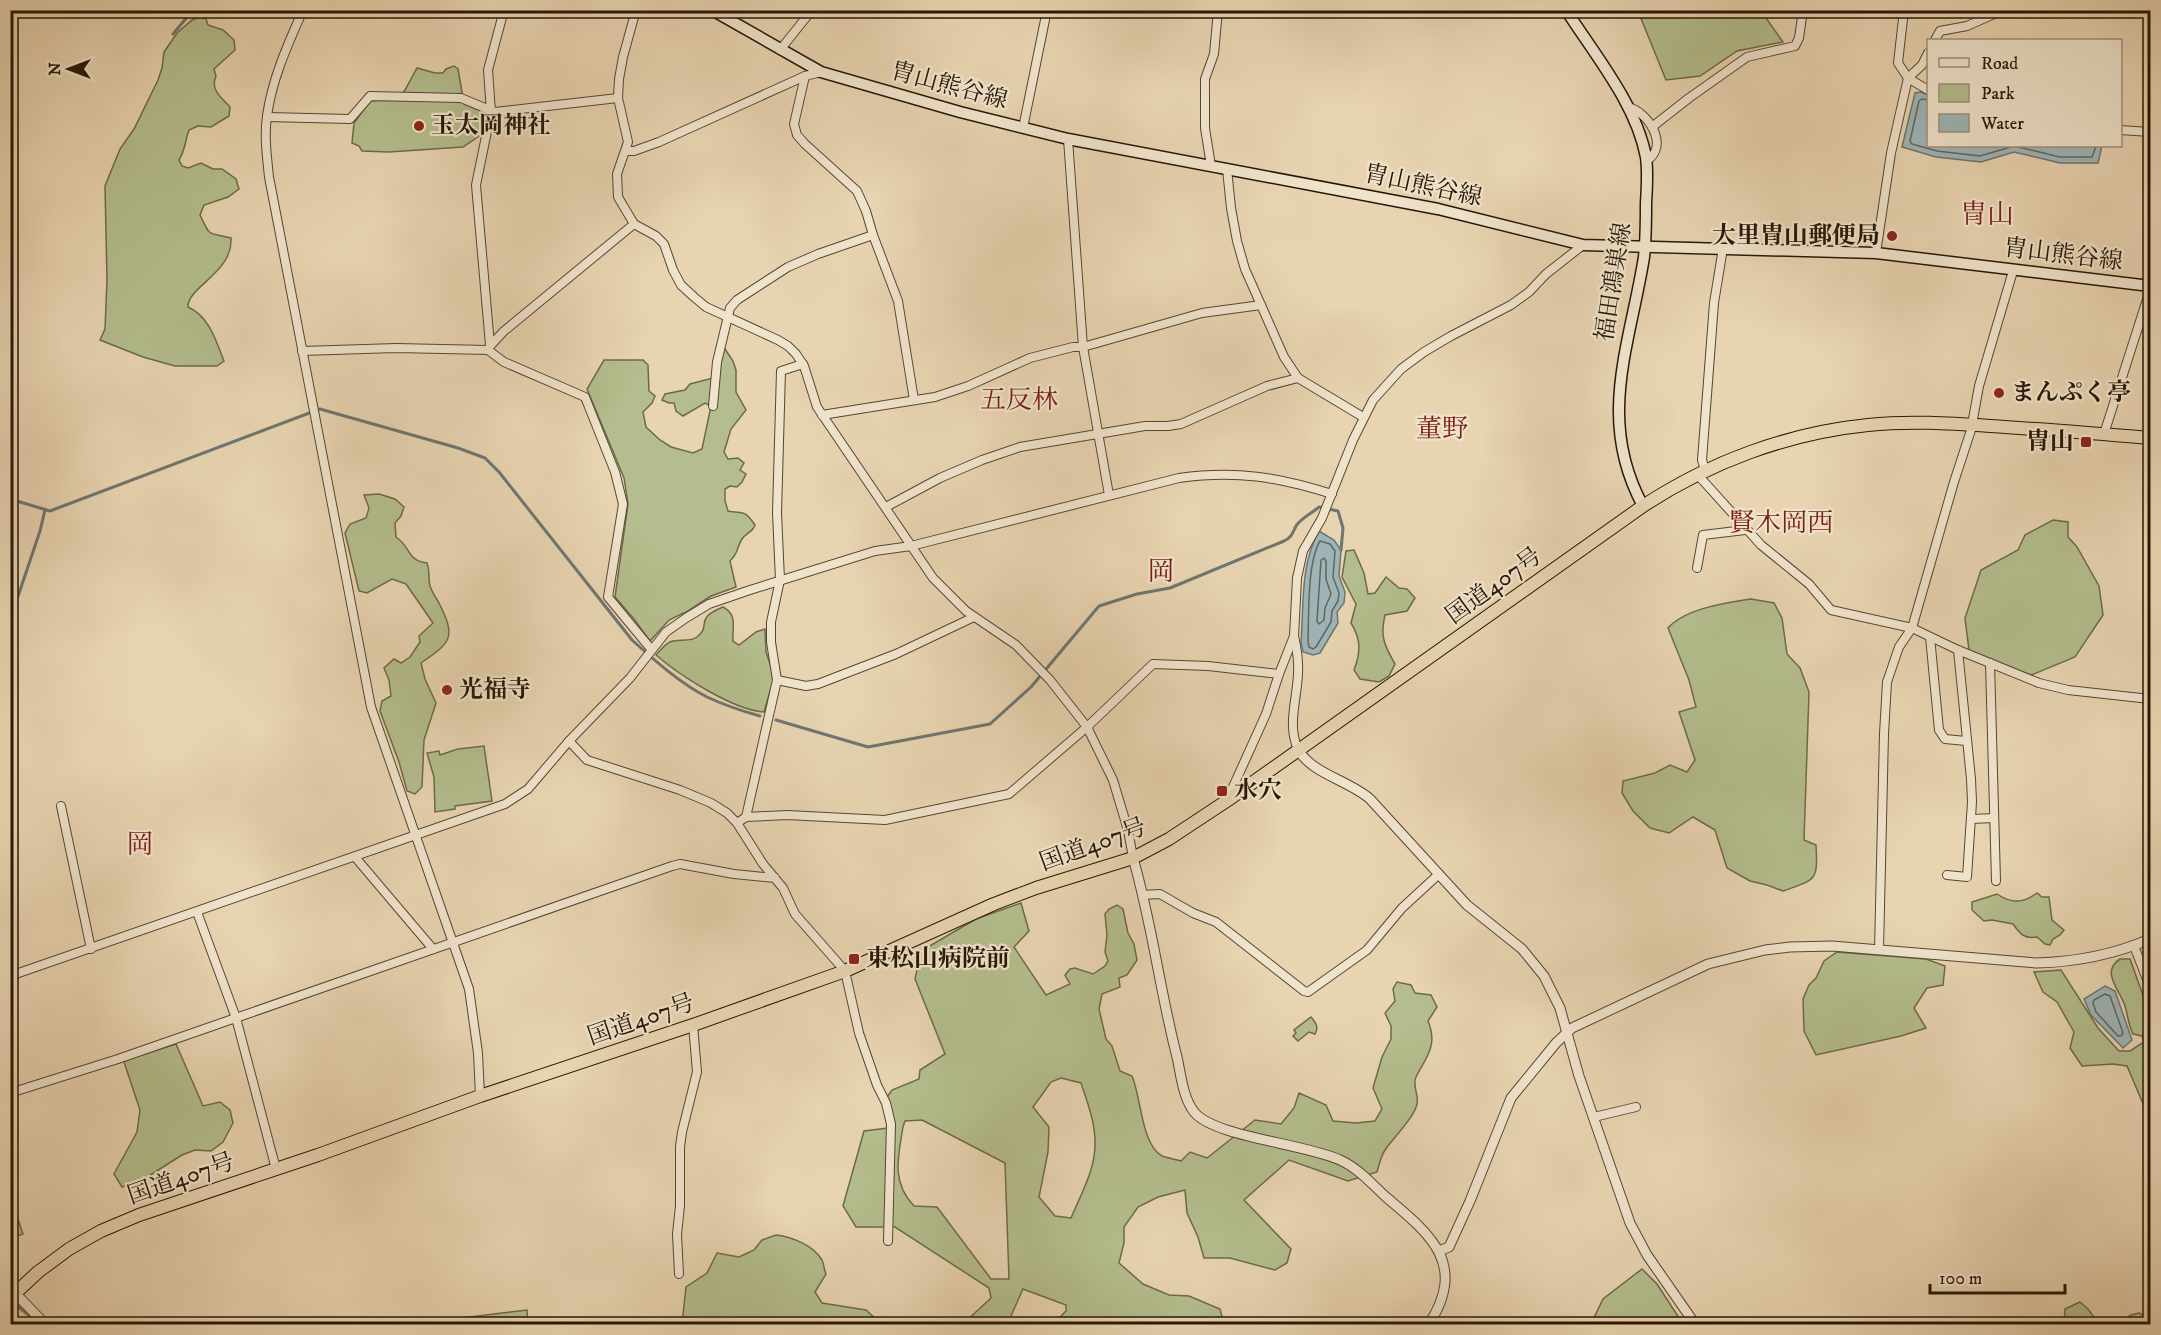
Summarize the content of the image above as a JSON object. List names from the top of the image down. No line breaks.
{"streets":{"highway":["国道407号"],"main road":["胄山熊谷線","福田鴻巣線"]},"crossings":[["胄山熊谷線","福田鴻巣線"],["福田鴻巣線","国道407号"]],"districts":["冑山","五反林","董野","賢木岡西","岡","岡"],"places":{"other":["玉太岡神社","大里冑山郵便局","まんぷく亭","光福寺"],"transit":["冑山","水穴","東松山病院前"]},"legend":["Road","Park","Water"],"scale_bar":"100 m","north":"left"}
